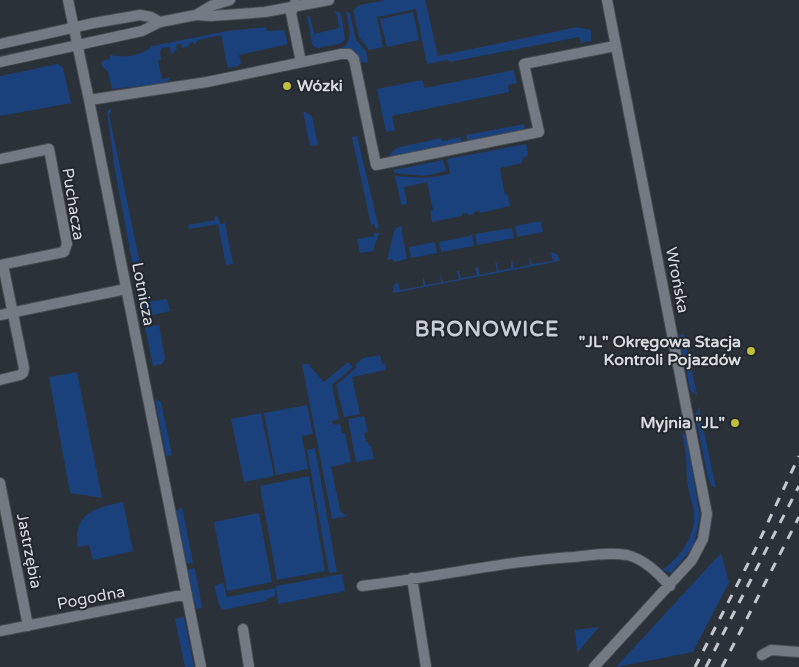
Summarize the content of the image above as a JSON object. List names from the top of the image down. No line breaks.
{"streets":{"street":["Puchacza","Wrońska","Lotnicza","Jastrzębia","Pogodna"]},"crossings":[["Lotnicza","Pogodna"],["Jastrzębia","Pogodna"]],"districts":["BRONOWICE"],"places":["Wózki","\"JL\" Okręgowa Stacja Kontroli Pojazdów","Myjnia \"JL\""]}
